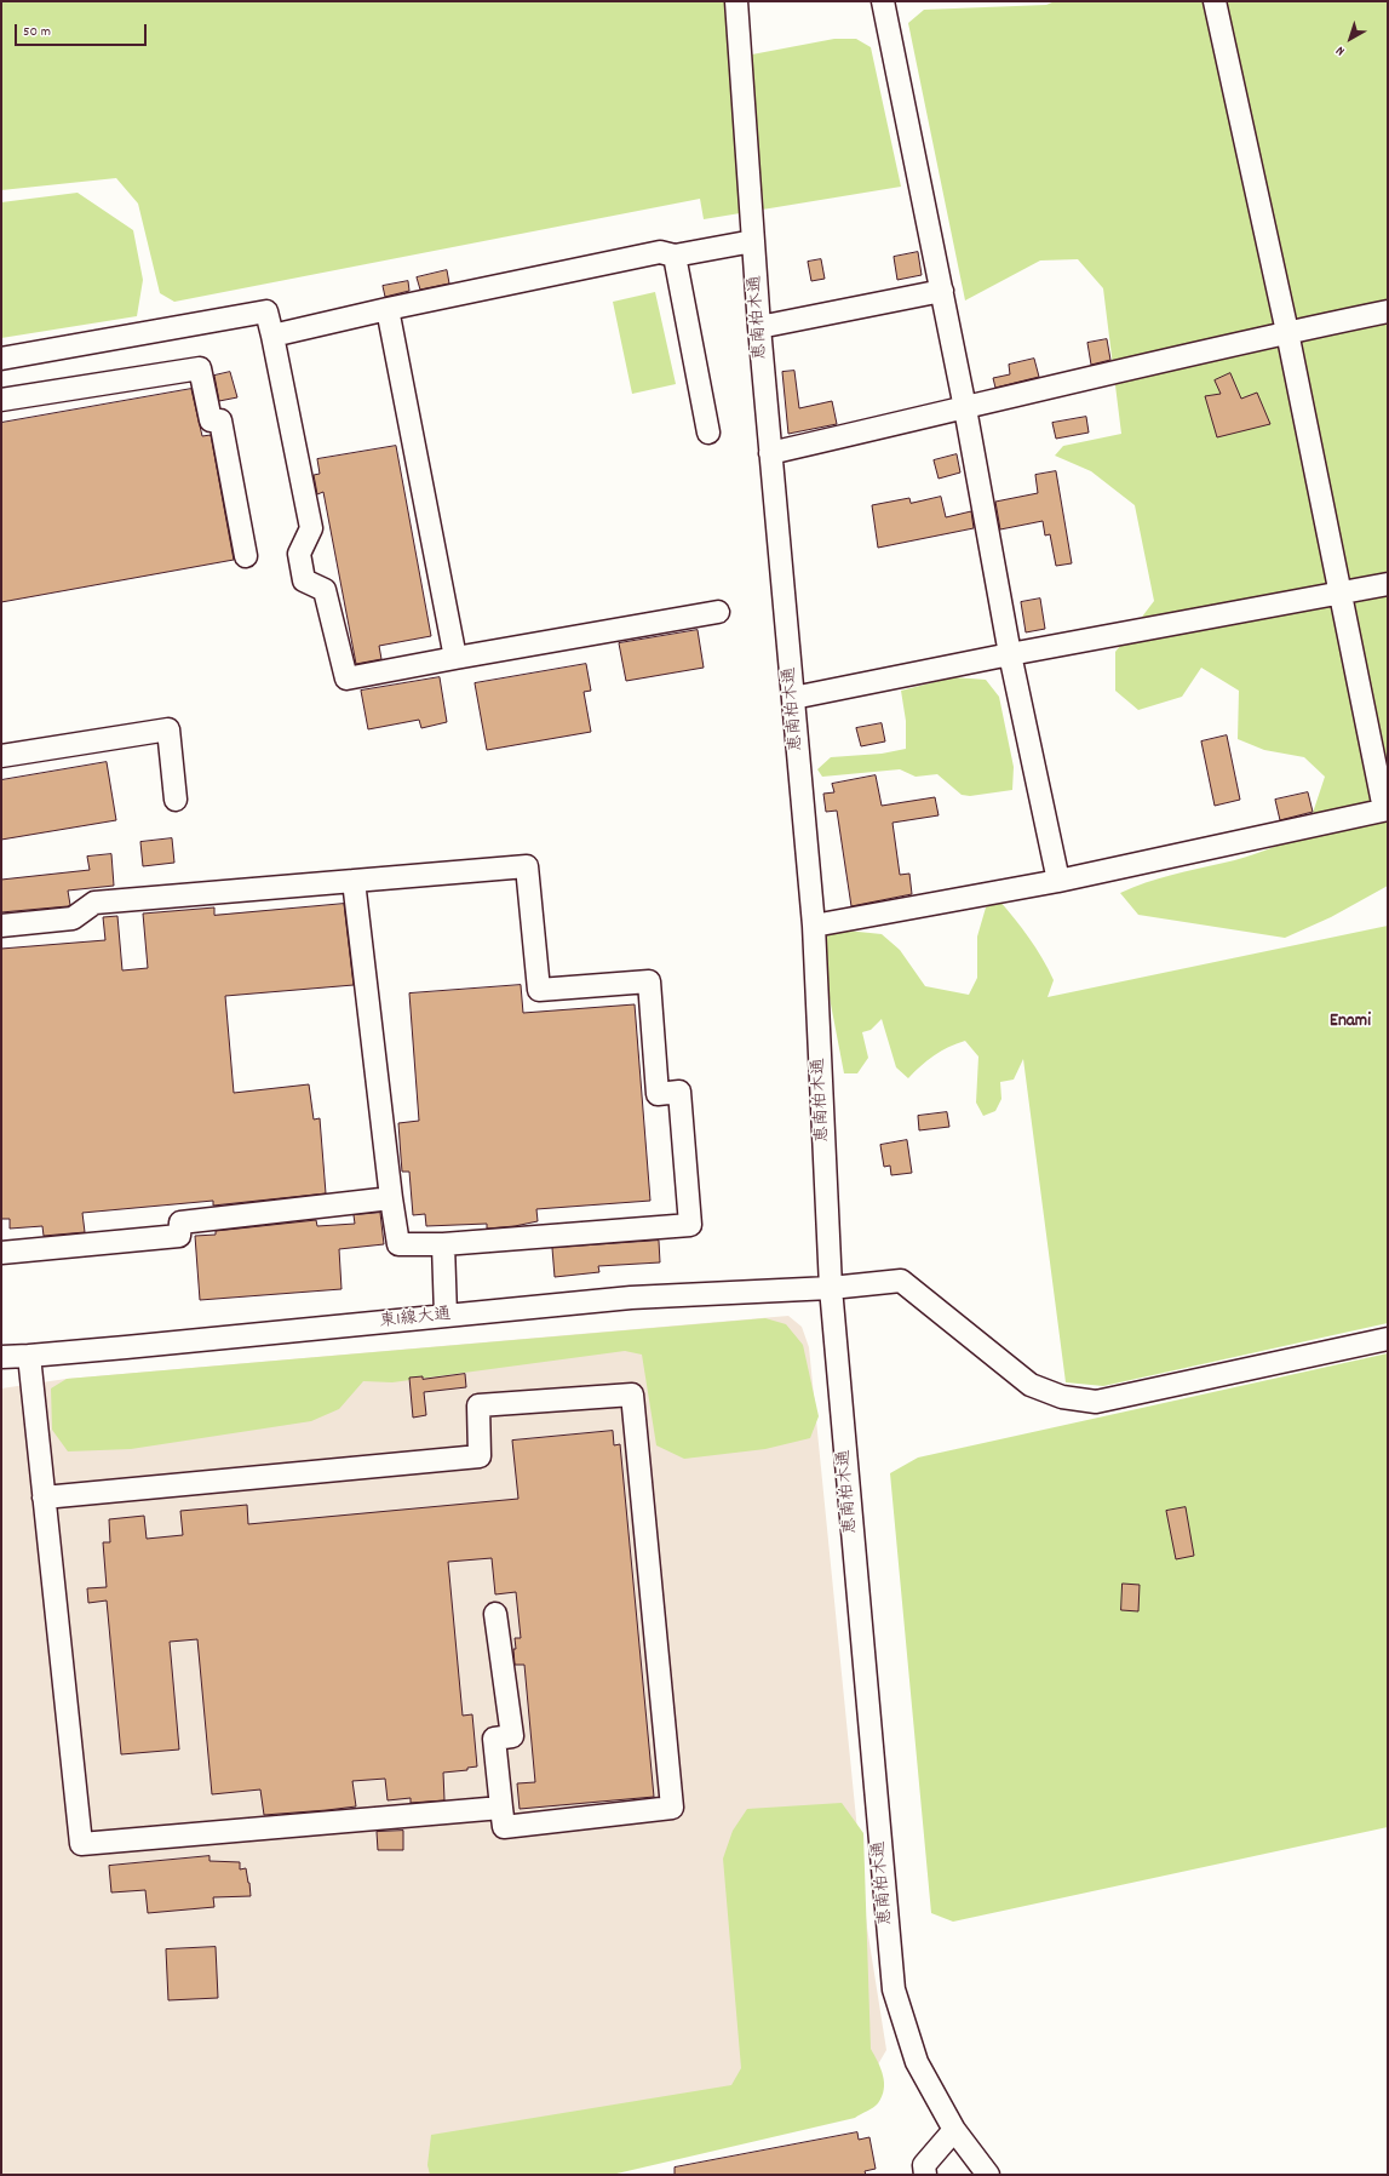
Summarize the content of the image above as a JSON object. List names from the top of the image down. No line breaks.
{"streets":{"street":["恵南柏木通","東1線大通"]},"crossings":[["恵南柏木通","東1線大通"]],"districts":["Enami"],"scale_bar":"50 m","north":"bottom left"}
